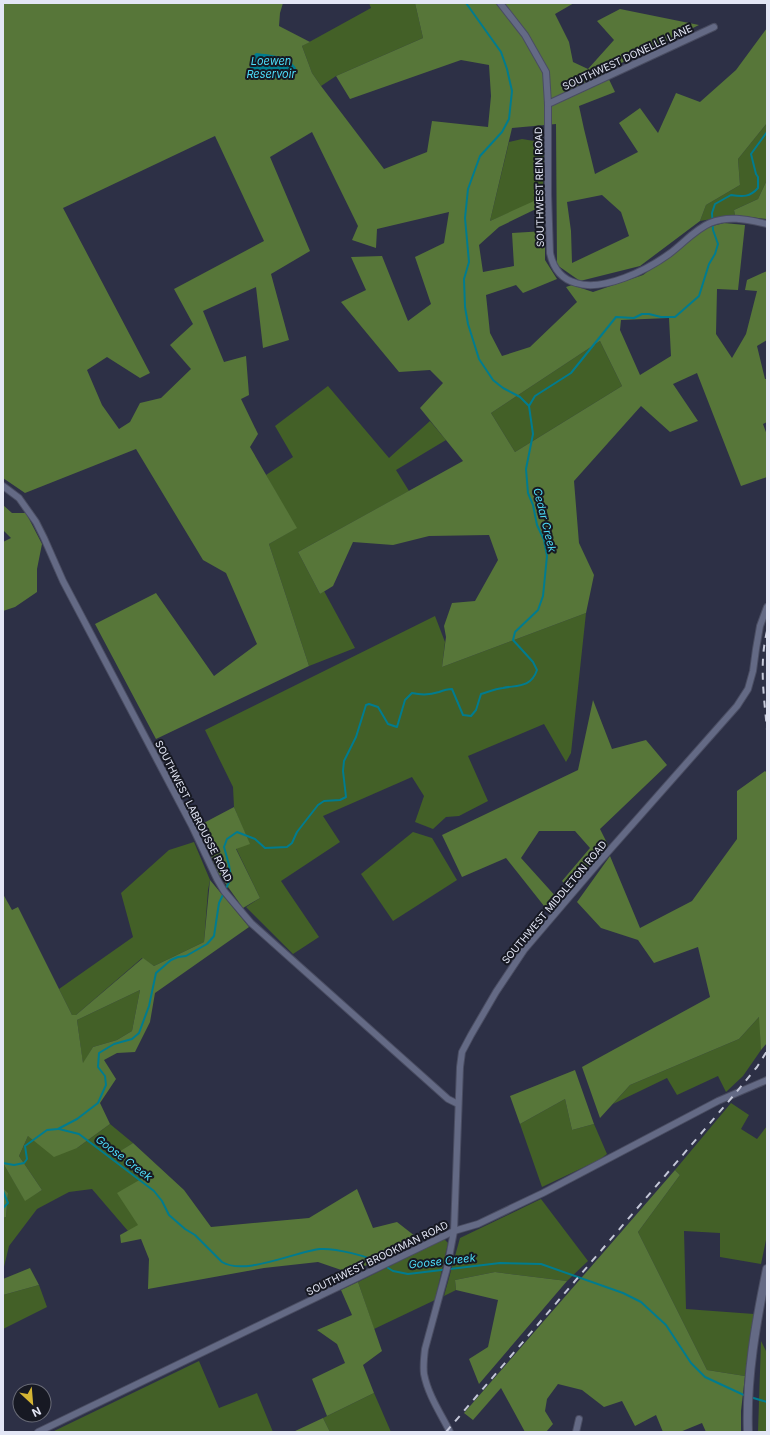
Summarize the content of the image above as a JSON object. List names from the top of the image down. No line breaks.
{"streets":{"street":["SOUTHWEST DONELLE LANE","SOUTHWEST REIN ROAD","SOUTHWEST LABROUSSE ROAD","SOUTHWEST MIDDLETON ROAD","SOUTHWEST BROOKMAN ROAD"]},"crossings":[["SOUTHWEST DONELLE LANE","SOUTHWEST REIN ROAD"],["SOUTHWEST LABROUSSE ROAD","SOUTHWEST MIDDLETON ROAD"],["SOUTHWEST MIDDLETON ROAD","SOUTHWEST BROOKMAN ROAD"]],"water":["Loewen Reservoir","Cedar Creek","Goose Creek"],"north":"bottom right"}
